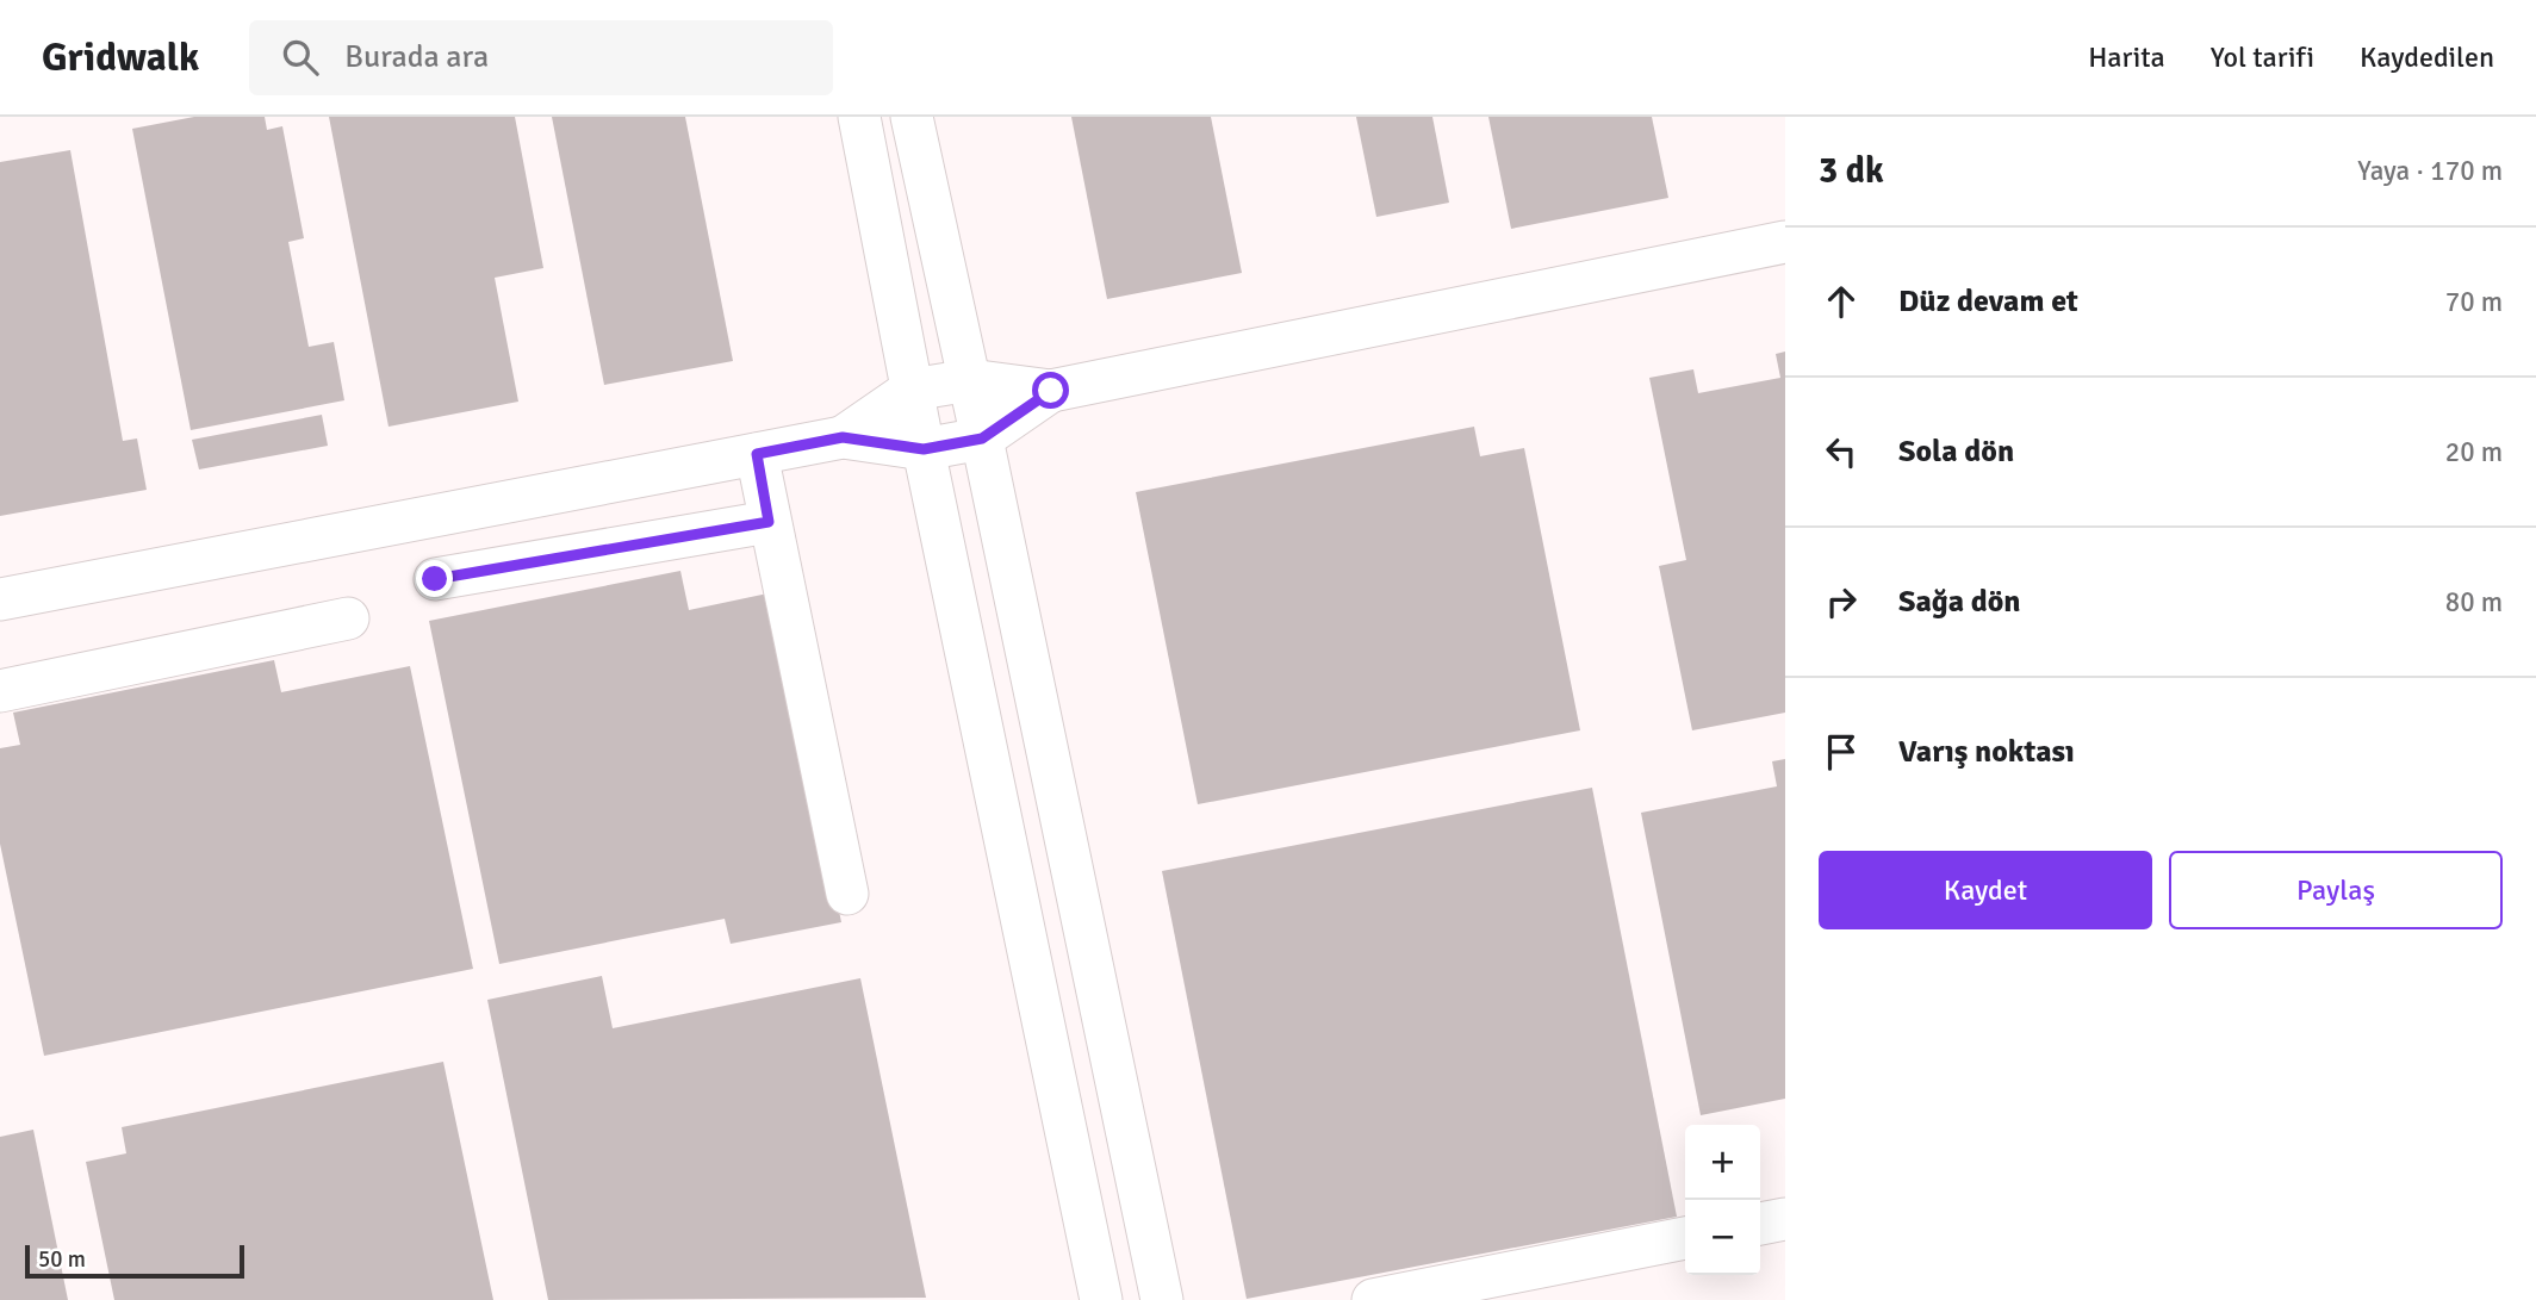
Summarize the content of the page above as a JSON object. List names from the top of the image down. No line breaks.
{"scale_bar":"50 m","page":{"header":"Gridwalk","search":"Burada ara","nav":["Harita","Yol tarifi","Kaydedilen"],"heading":["3 dk","Yaya · 170 m"],"list":[["Düz devam et","70 m"],["Sola dön","20 m"],["Sağa dön","80 m"],"Varış noktası"],"buttons":["Kaydet","Paylaş"],"map_buttons":["+","−"],"scale":"50 m"}}
